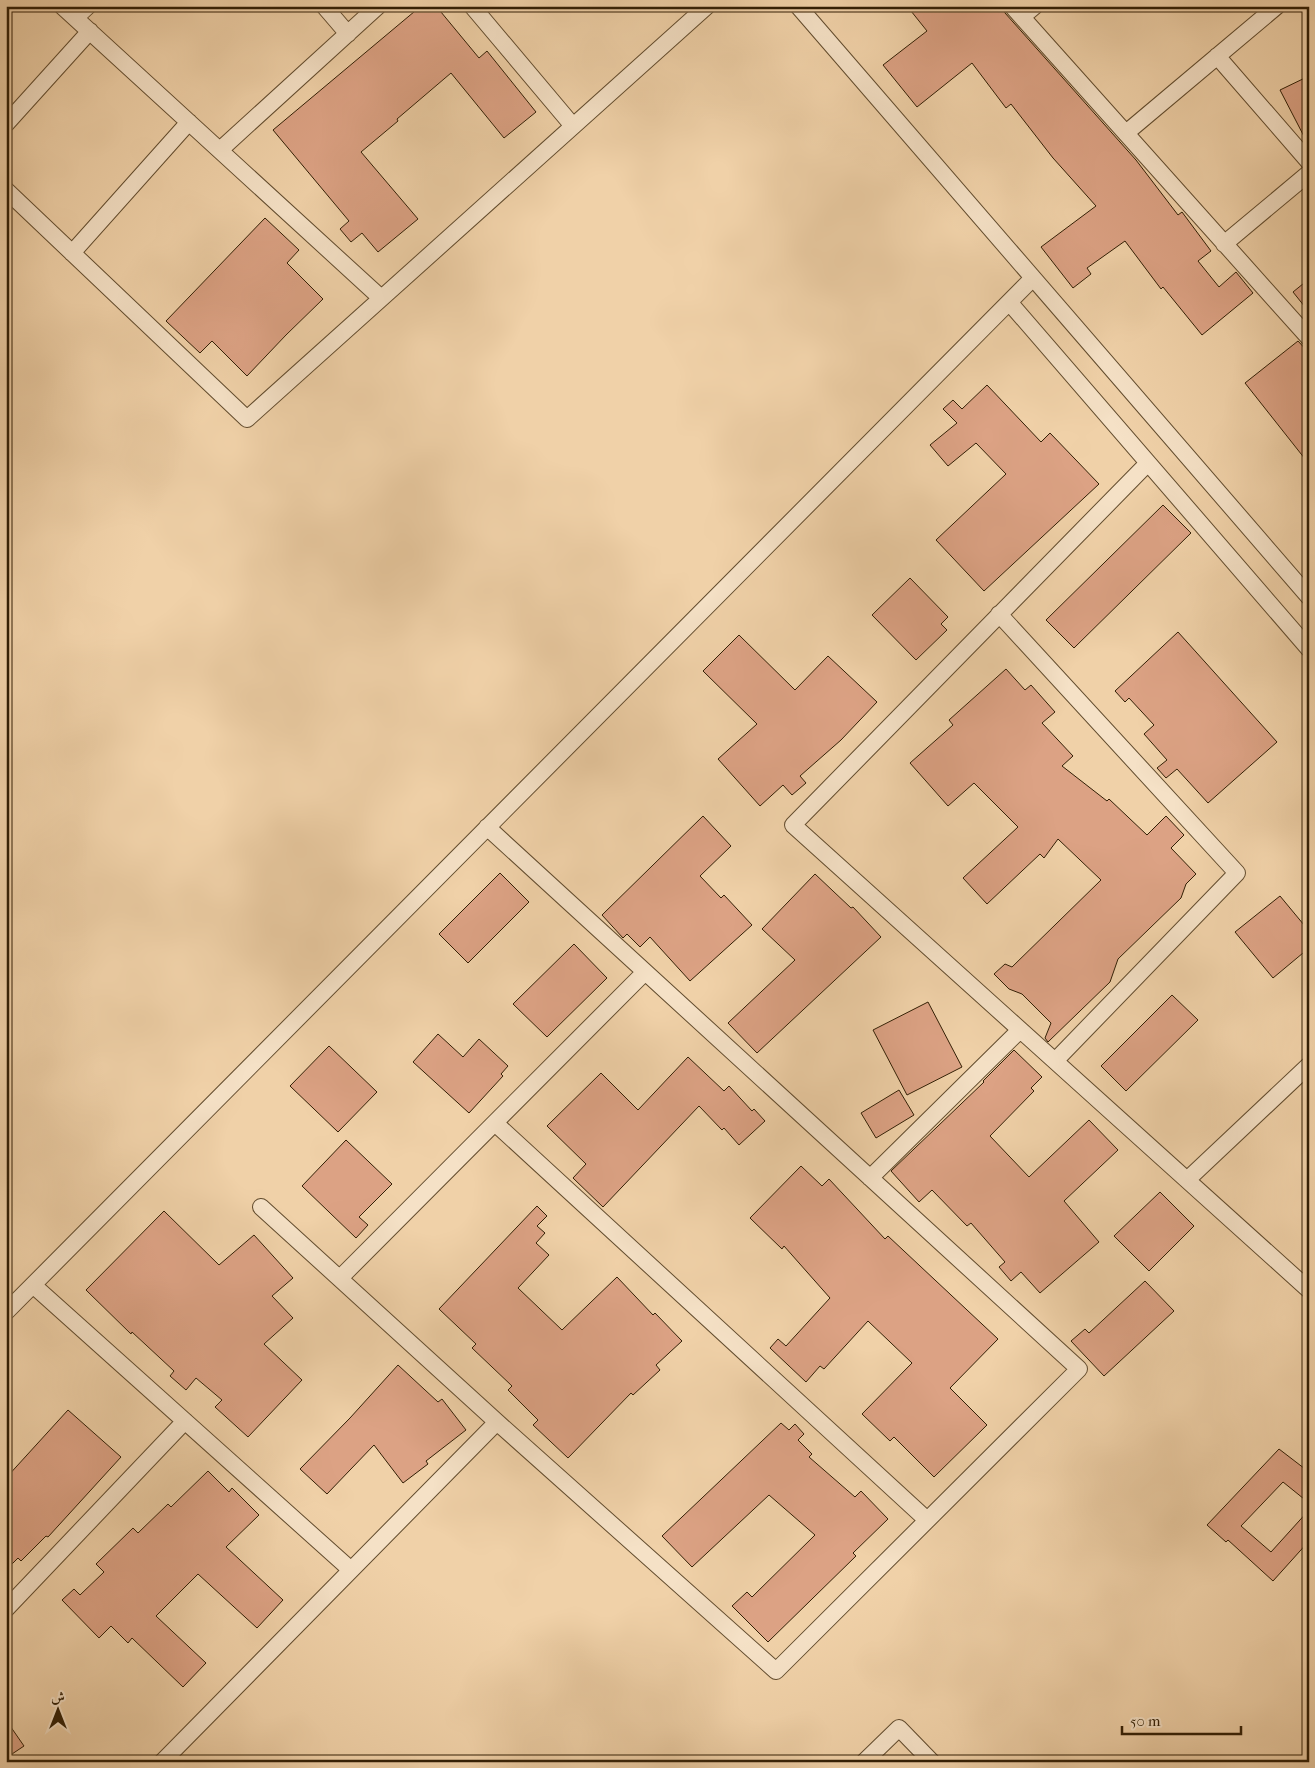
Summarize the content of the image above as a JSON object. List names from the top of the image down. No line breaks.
{"scale_bar":"50 m","north":"top"}
